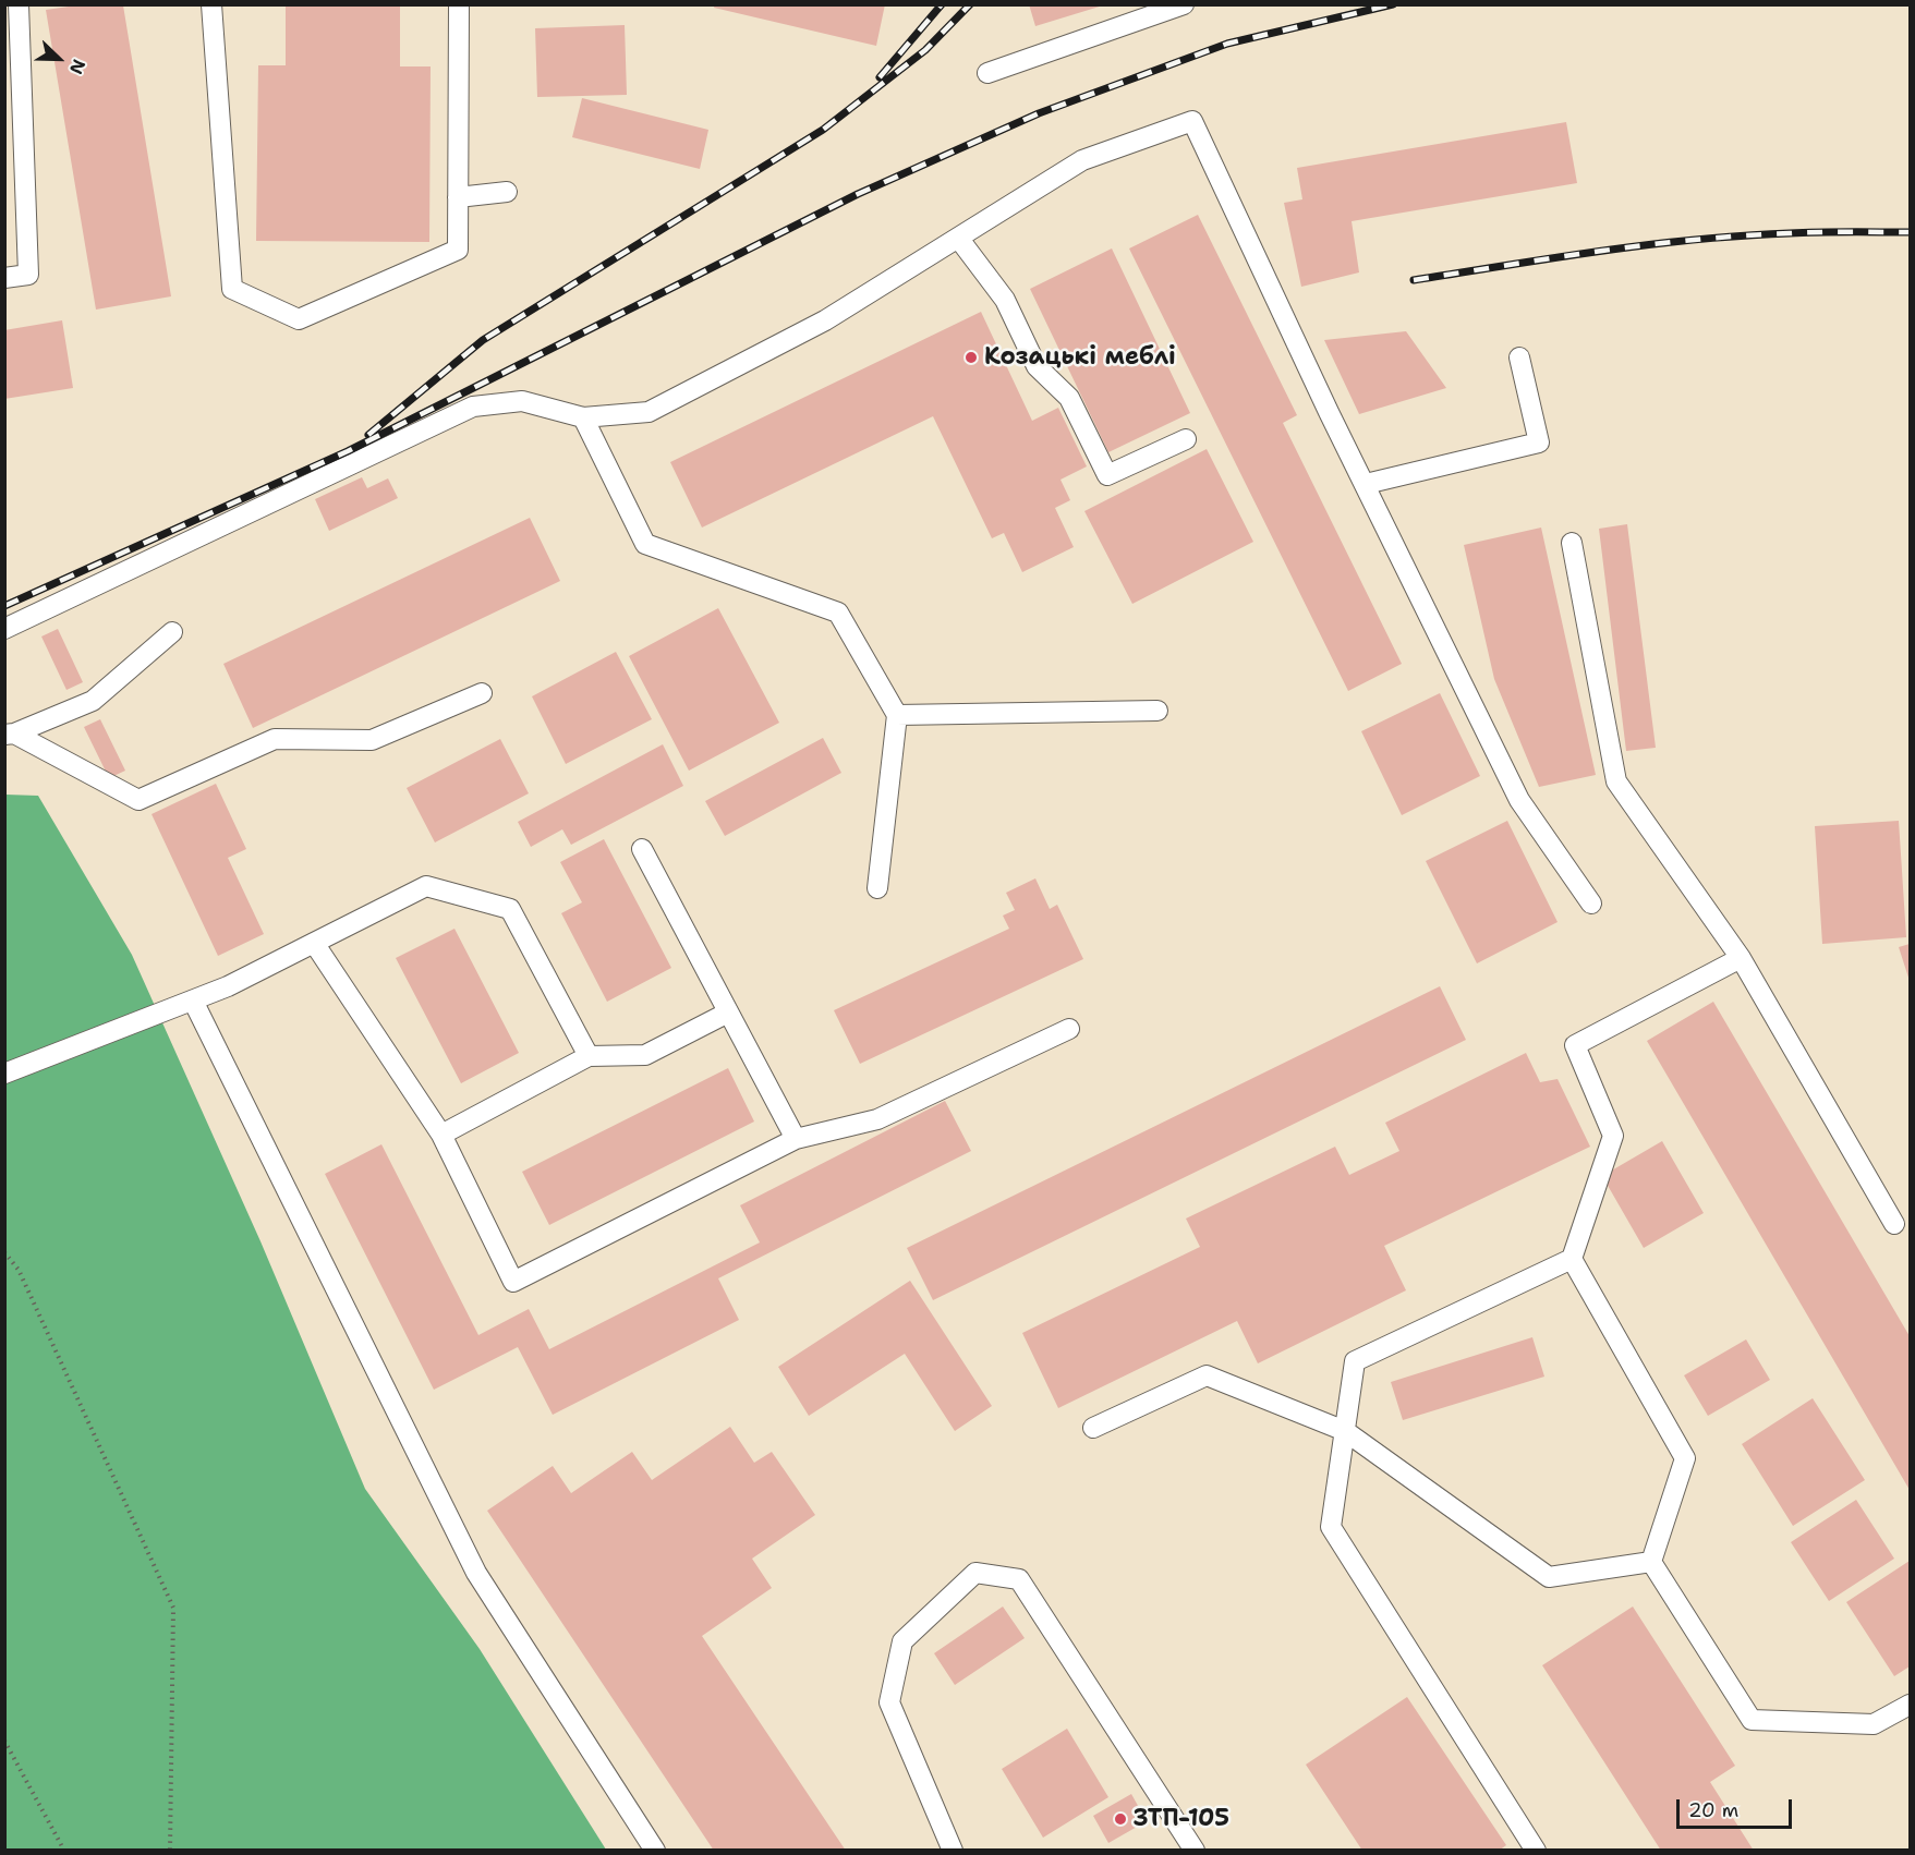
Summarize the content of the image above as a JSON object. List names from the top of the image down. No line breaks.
{"places":["Козацькі меблі","ЗТП-105"],"scale_bar":"20 m","north":"bottom right"}
